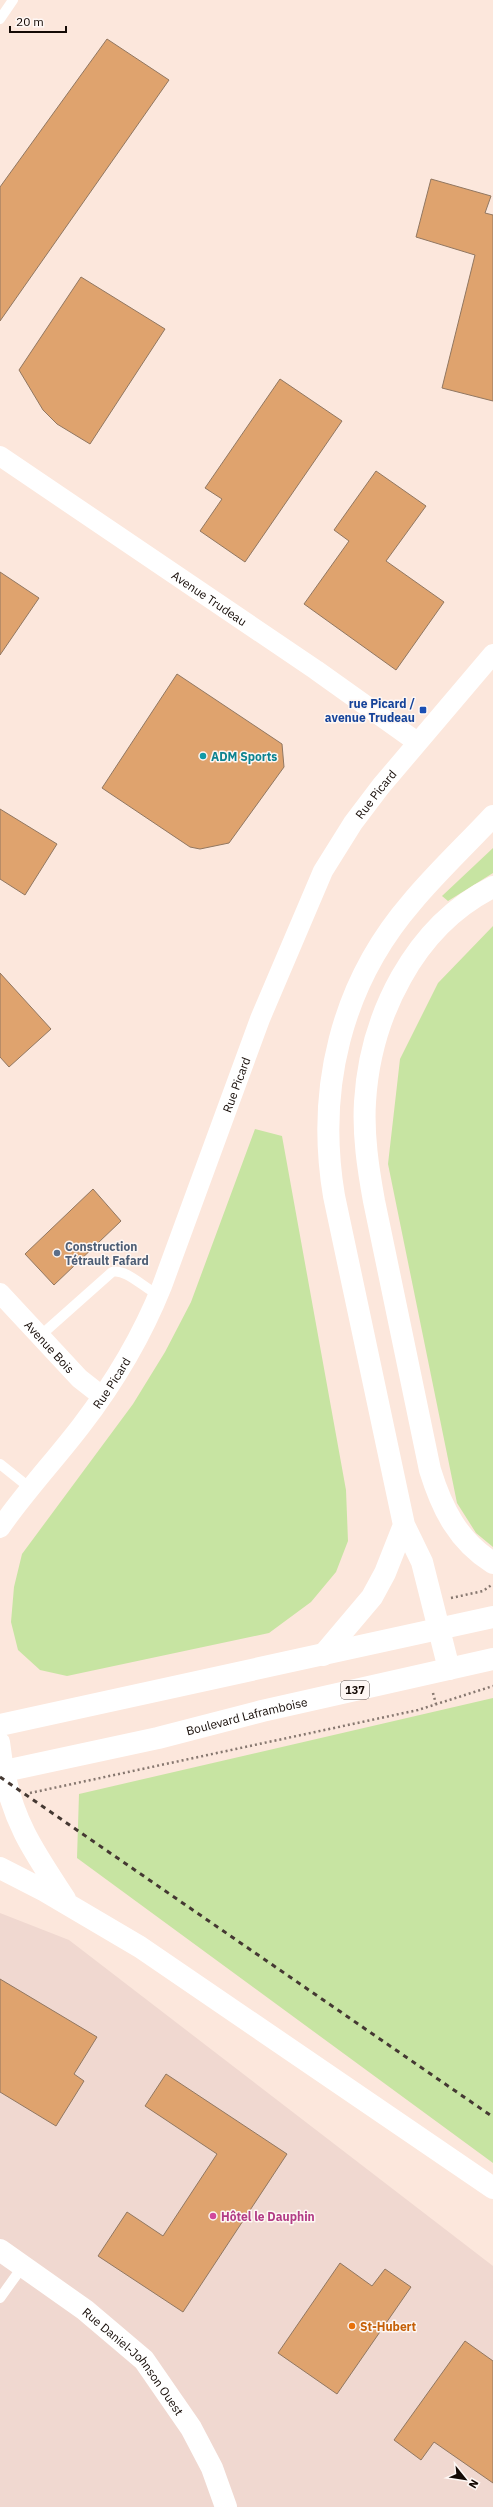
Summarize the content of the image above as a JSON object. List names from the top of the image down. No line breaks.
{"streets":{"main road":["137","Boulevard Laframboise","Rue Daniel-Johnson Ouest"],"street":["Avenue Trudeau","Rue Picard","Avenue Bois"]},"crossings":[["Avenue Trudeau","Rue Picard"],["Rue Picard","Avenue Bois"]],"places":{"transit":["rue Picard / avenue Trudeau"],"other":["ADM Sports","Construction Tétrault Fafard","Hôtel le Dauphin","St-Hubert"]},"scale_bar":"20 m","north":"bottom right"}
